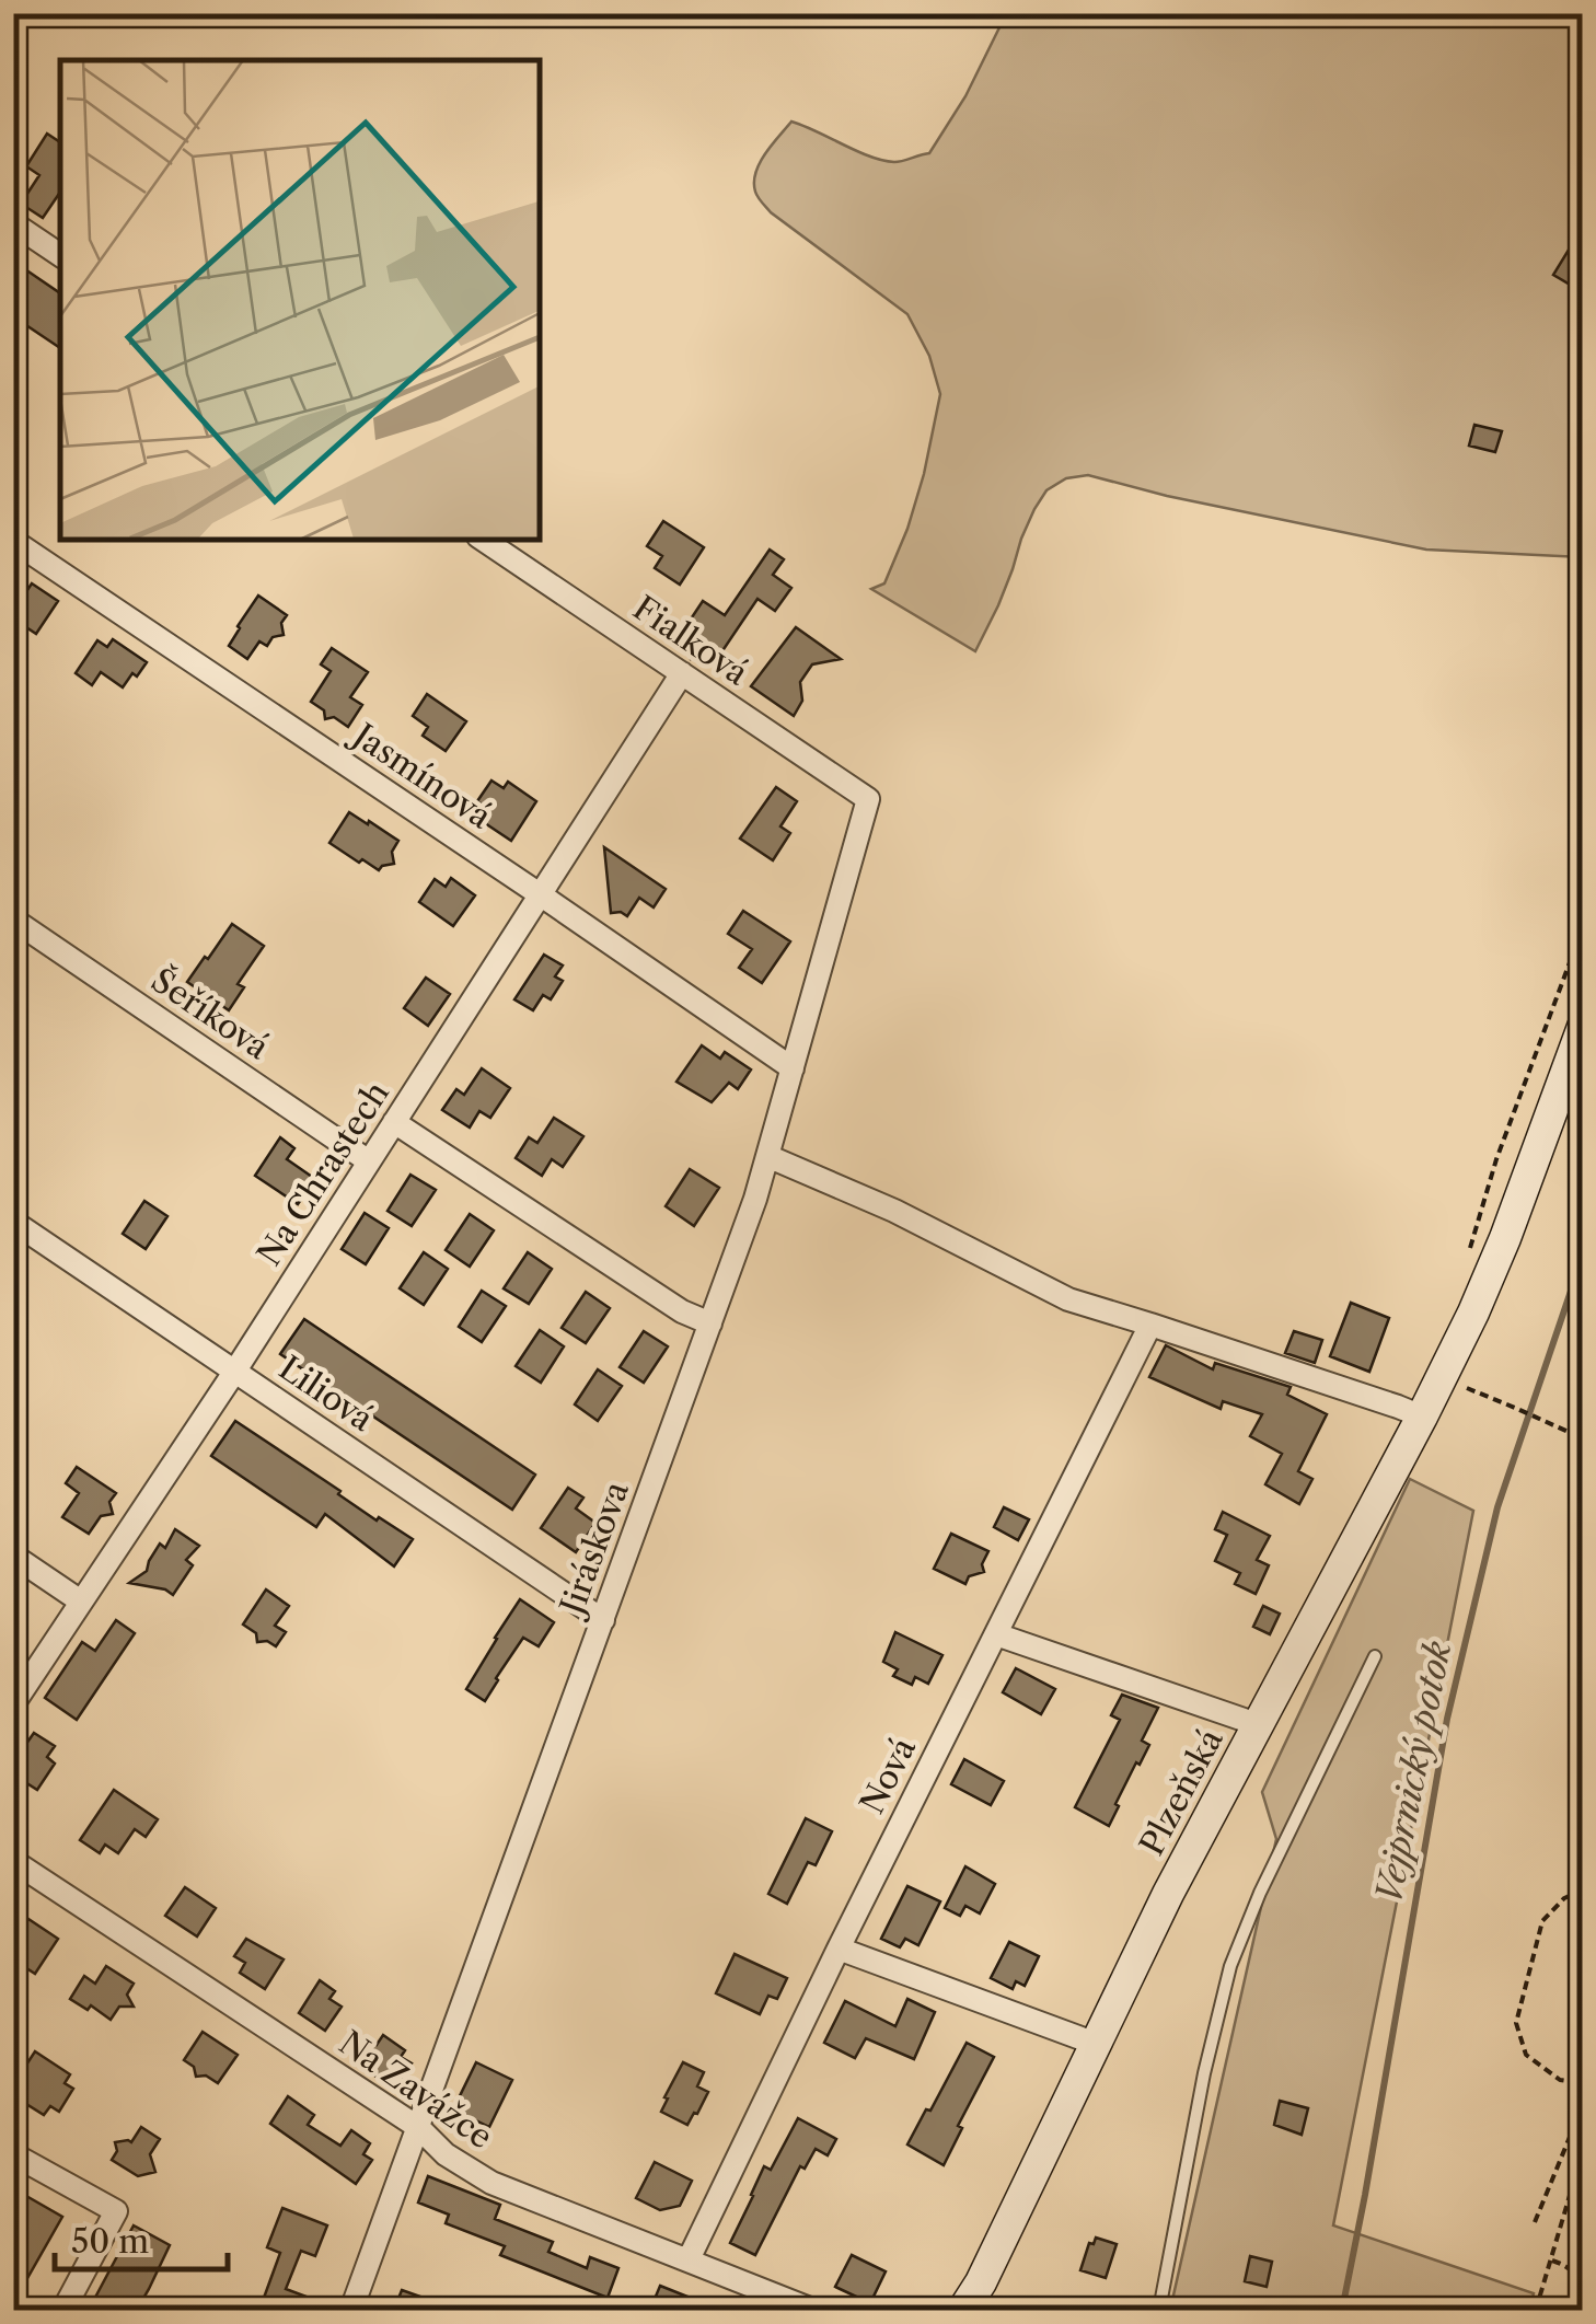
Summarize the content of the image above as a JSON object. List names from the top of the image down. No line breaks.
{"streets":{"main road":["Plzeňská"],"street":["Fialková","Jasmínová","Šeříková","Na Chrastech","Liliová","Jiráskova","Nová","Na Zavážce"]},"crossings":[["Fialková","Na Chrastech"],["Fialková","Jiráskova"],["Jasmínová","Na Chrastech"],["Jasmínová","Jiráskova"],["Šeříková","Na Chrastech"],["Na Chrastech","Liliová"],["Liliová","Jiráskova"],["Jiráskova","Na Zavážce"],["Nová","Na Zavážce"]],"water":["Vejprnický potok"],"scale_bar":"50 m"}
